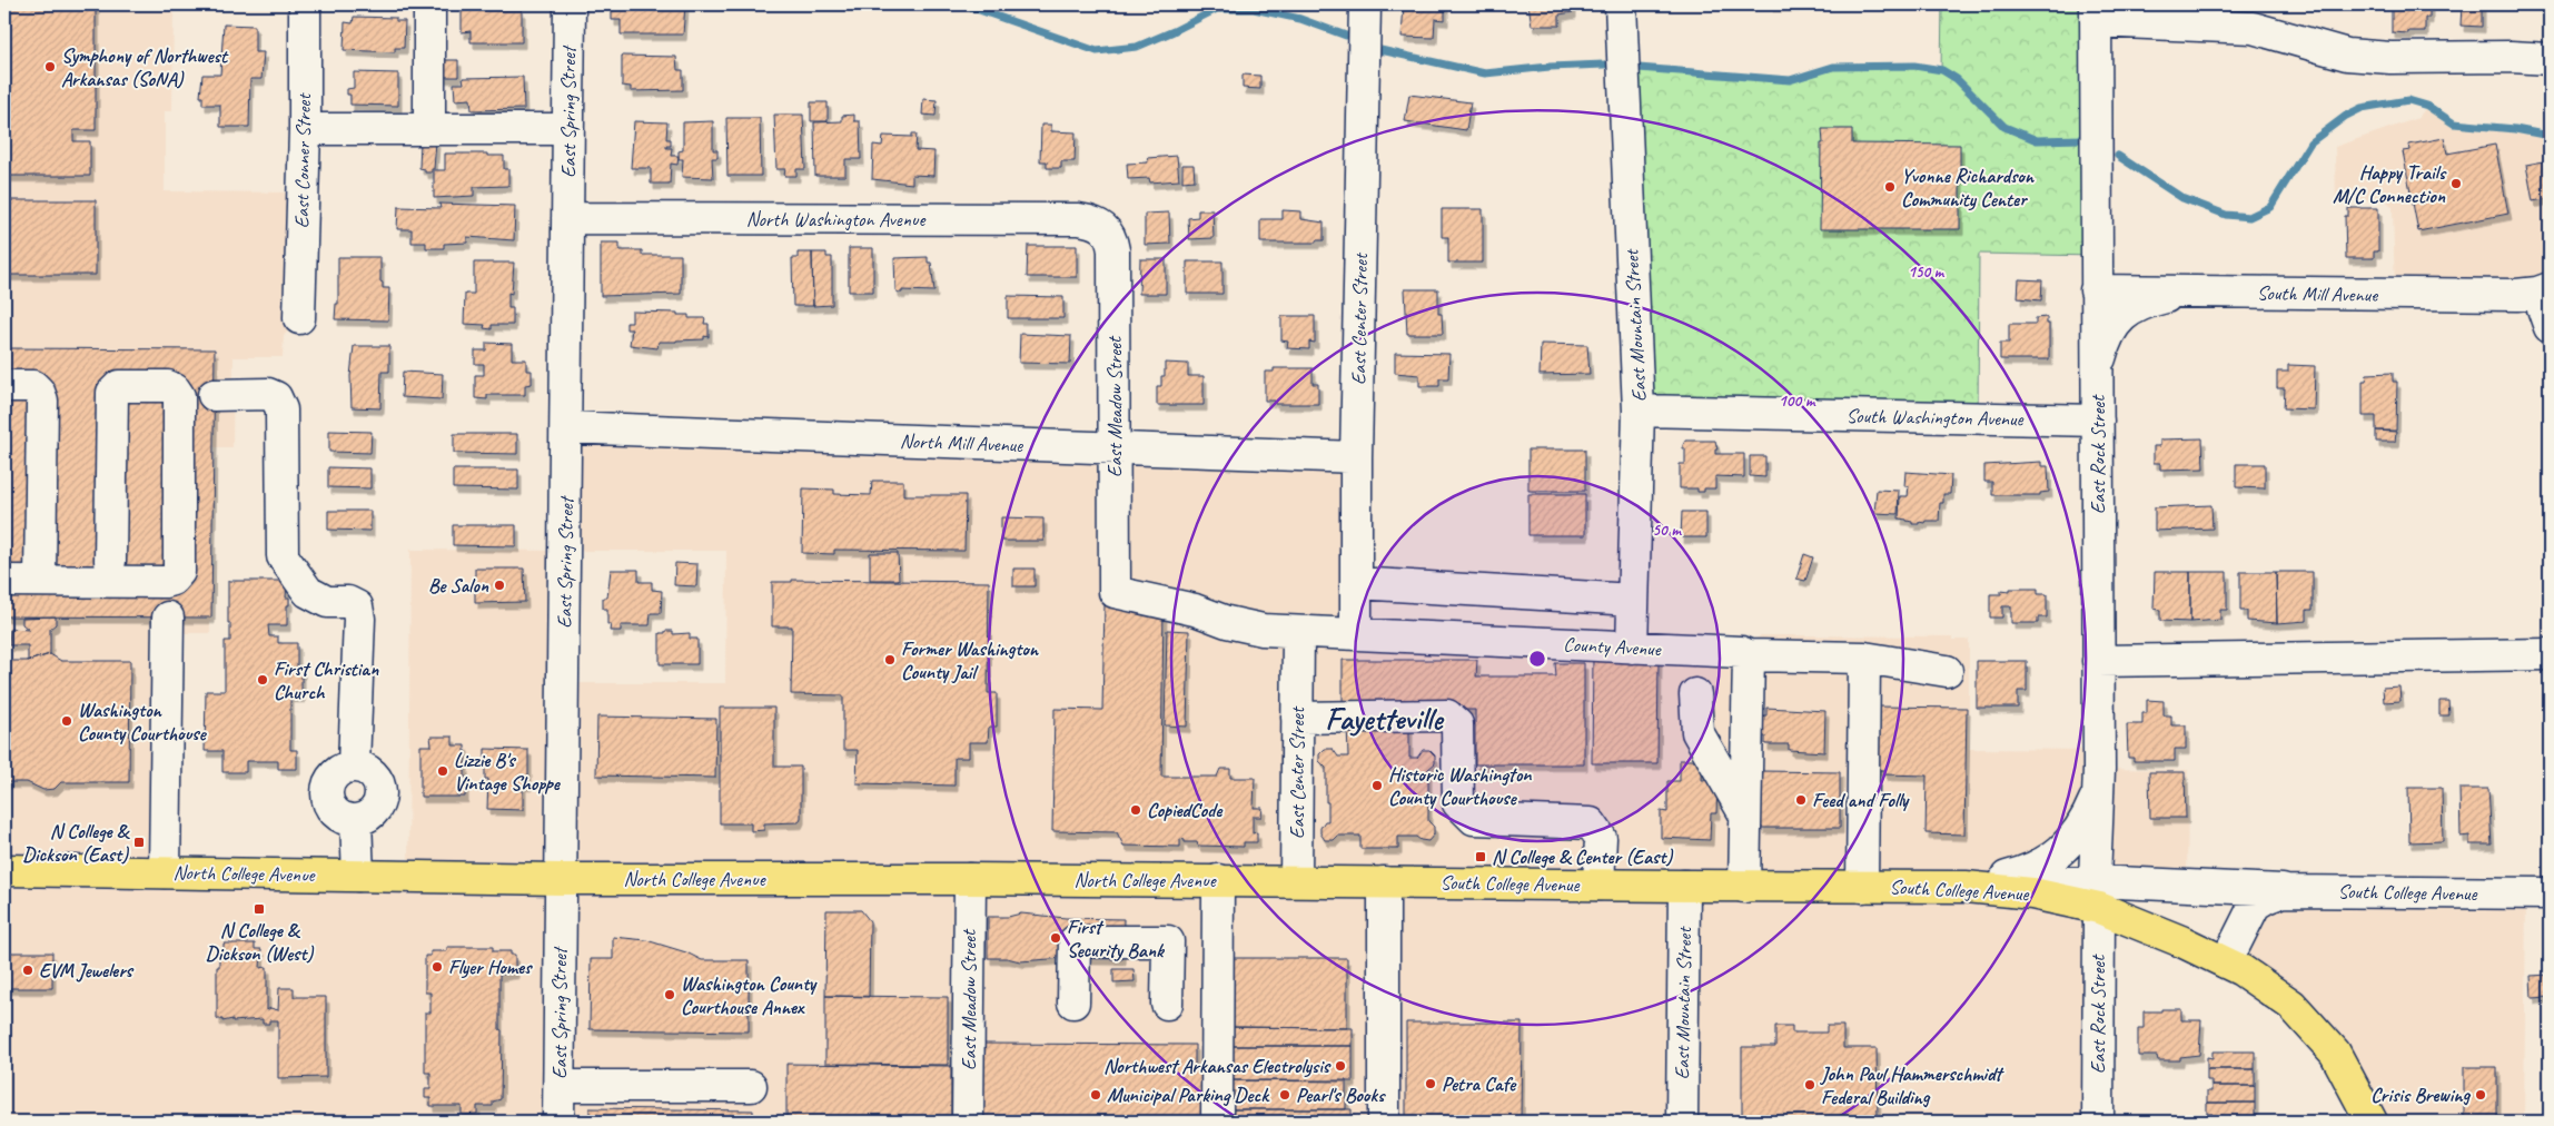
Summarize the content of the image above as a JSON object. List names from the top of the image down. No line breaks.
{"streets":{"main road":["North College Avenue","South College Avenue"],"street":["East Spring Street","East Conner Street","North Washington Avenue","South Mill Avenue","East Center Street","East Mountain Street","East Meadow Street","South Washington Avenue","North Mill Avenue","East Rock Street","County Avenue"]},"crossings":[["East Spring Street","North Washington Avenue"],["East Spring Street","North Mill Avenue"],["East Spring Street","North College Avenue"],["North Washington Avenue","East Meadow Street"],["South Mill Avenue","East Rock Street"],["East Center Street","North Mill Avenue"],["East Center Street","County Avenue"],["East Center Street","North College Avenue"],["East Mountain Street","South Washington Avenue"],["East Mountain Street","County Avenue"],["East Mountain Street","South College Avenue"],["East Meadow Street","North Mill Avenue"],["East Meadow Street","County Avenue"],["East Meadow Street","North College Avenue"],["South Washington Avenue","East Rock Street"],["East Rock Street","South College Avenue"],["North College Avenue","South College Avenue"]],"districts":["Fayetteville"],"places":{"other":["Symphony of Northwest Arkansas (SoNA)","Happy Trails M/C Connection","Yvonne Richardson Community Center","Be Salon","Former Washington County Jail","First Christian Church","Washington County Courthouse","Lizzie B's Vintage Shoppe","Historic Washington County Courthouse","Feed and Folly","CopiedCode","First Security Bank","Flyer Homes","EVM Jewelers","Washington County Courthouse Annex","Northwest Arkansas Electrolysis","Petra Cafe","John Paul Hammerschmidt Federal Building","Municipal Parking Deck","Pearl's Books","Crisis Brewing"],"transit":["N College & Dickson (East)","N College & Center (East)","N College & Dickson (West)"]},"rings":["150 m","100 m","50 m"]}
